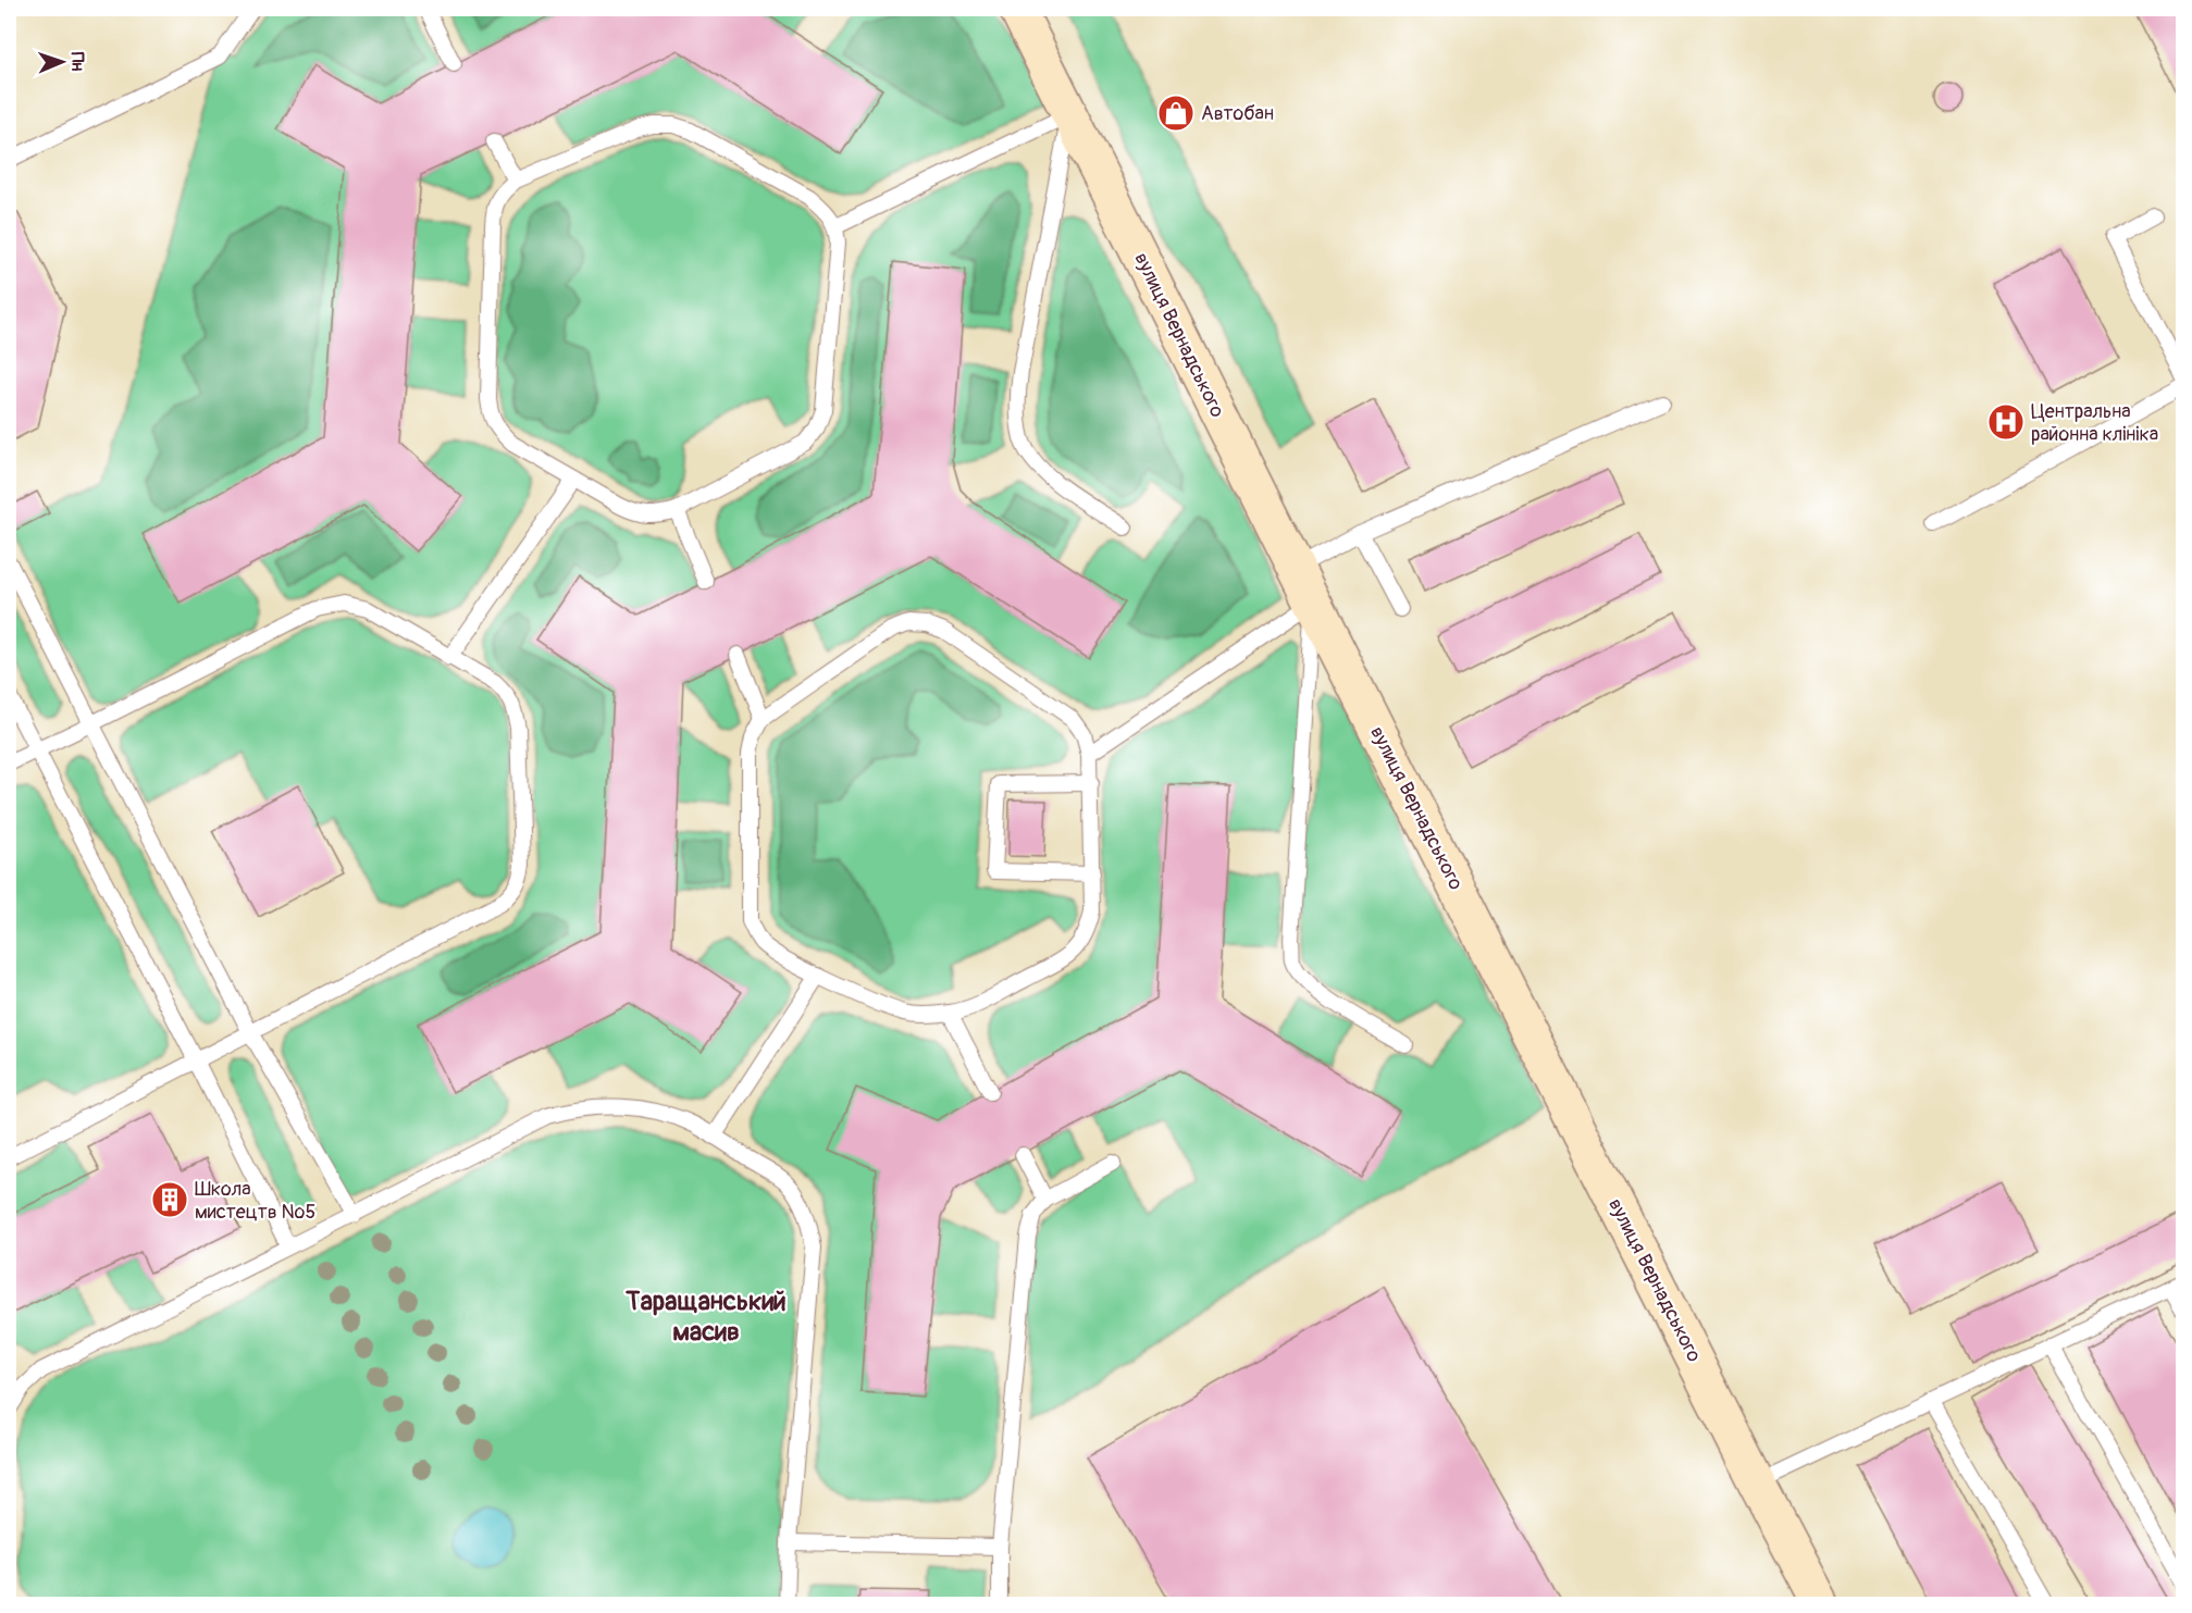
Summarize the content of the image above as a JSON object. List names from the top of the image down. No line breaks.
{"streets":{"street":["вулиця Вернадського"]},"districts":["Таращанський масив"],"places":{"shop":["Автобан"],"hospital":["Центральна районна клініка"],"building":["Школа мистецтв №5"]},"north":"right"}
